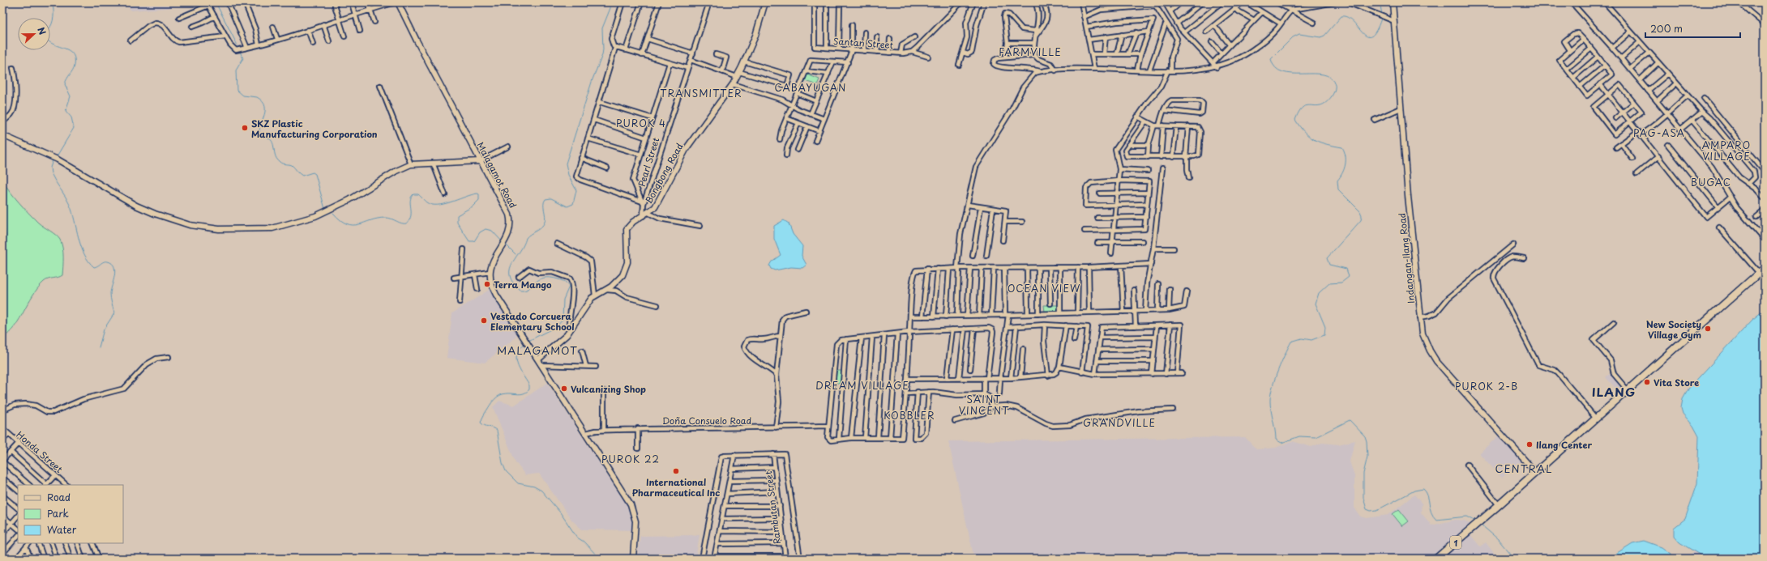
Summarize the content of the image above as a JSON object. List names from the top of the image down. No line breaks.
{"streets":{"highway":["1"],"street":["Santan Street","Pearl Street","Bongbong Road","Malagamot Road","Indangan-Ilang Road","Doña Consuelo Road","Honda Street","Rambutan Street"]},"crossings":[["Pearl Street","Bongbong Road"],["Bongbong Road","Malagamot Road"],["Malagamot Road","Doña Consuelo Road"],["Indangan-Ilang Road","1"]],"districts":["FARMVILLE","CABAYUGAN","TRANSMITTER","PUROK 4","PAG-ASA","AMPARO VILLAGE","BUGAC","OCEAN VIEW","MALAGAMOT","DREAM VILLAGE","PUROK 2-B","ILANG","SAINT VINCENT","KOBBLER","GRANDVILLE","PUROK 22","CENTRAL"],"places":["SKZ Plastic Manufacturing Corporation","Terra Mango","Vestado Corcuera Elementary School","New Society Village Gym","Vita Store","Vulcanizing Shop","Ilang Center","International Pharmaceutical Inc"],"legend":["Road","Park","Water"],"scale_bar":"200 m","north":"right"}
